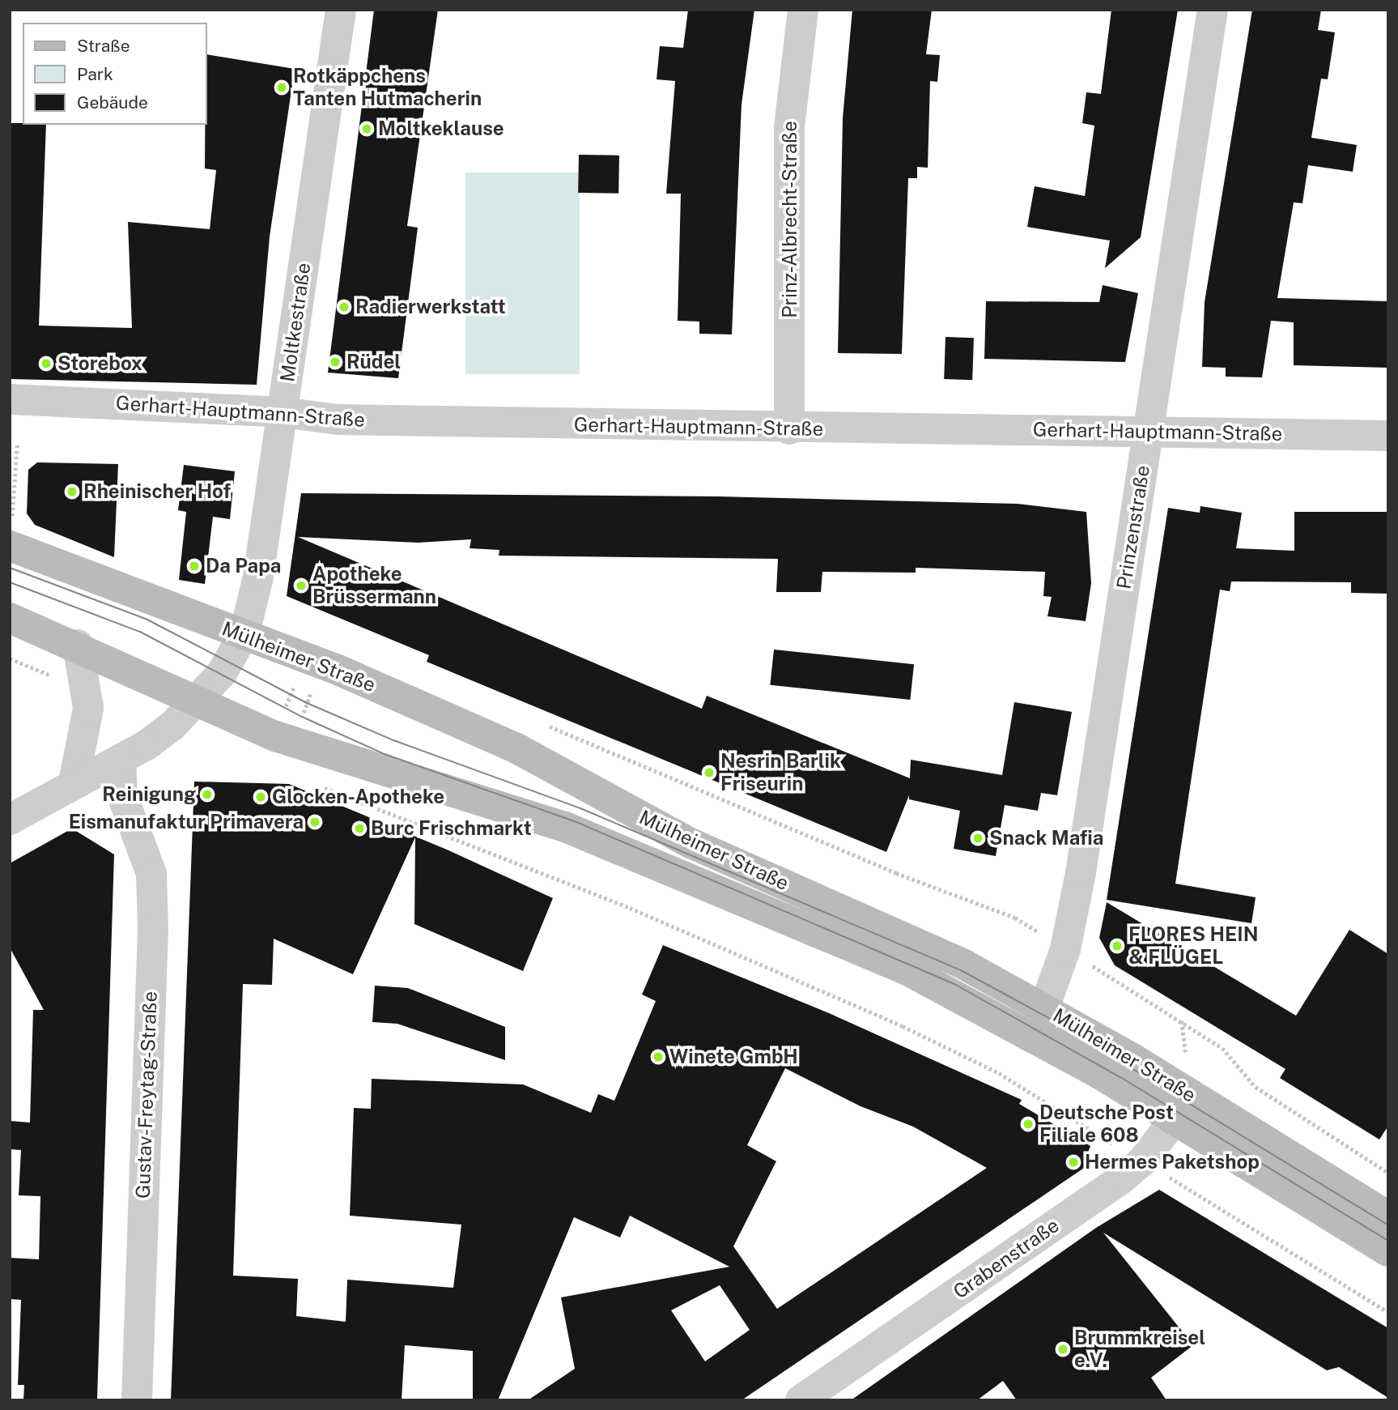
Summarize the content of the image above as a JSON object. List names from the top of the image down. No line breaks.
{"streets":{"main road":["Mülheimer Straße"],"street":["Prinz-Albrecht-Straße","Moltkestraße","Gerhart-Hauptmann-Straße","Prinzenstraße","Gustav-Freytag-Straße","Grabenstraße"]},"crossings":[["Prinz-Albrecht-Straße","Gerhart-Hauptmann-Straße"],["Moltkestraße","Gerhart-Hauptmann-Straße"],["Moltkestraße","Mülheimer Straße"],["Moltkestraße","Gustav-Freytag-Straße"],["Gerhart-Hauptmann-Straße","Prinzenstraße"],["Prinzenstraße","Mülheimer Straße"],["Mülheimer Straße","Grabenstraße"]],"places":["Rotkäppchens Tanten Hutmacherin","Moltkeklause","Radierwerkstatt","Rüdel","Storebox","Rheinischer Hof","Da Papa","Apotheke Brüssermann","Nesrin Barlik Friseurin","Reinigung","Glocken-Apotheke","Eismanufaktur Primavera","Burc Frischmarkt","Snack Mafia","FLORES HEIN & FLÜGEL","Winete GmbH","Deutsche Post Filiale 608","Hermes Paketshop","Brummkreisel e.V."],"legend":["Straße","Park","Gebäude"]}
